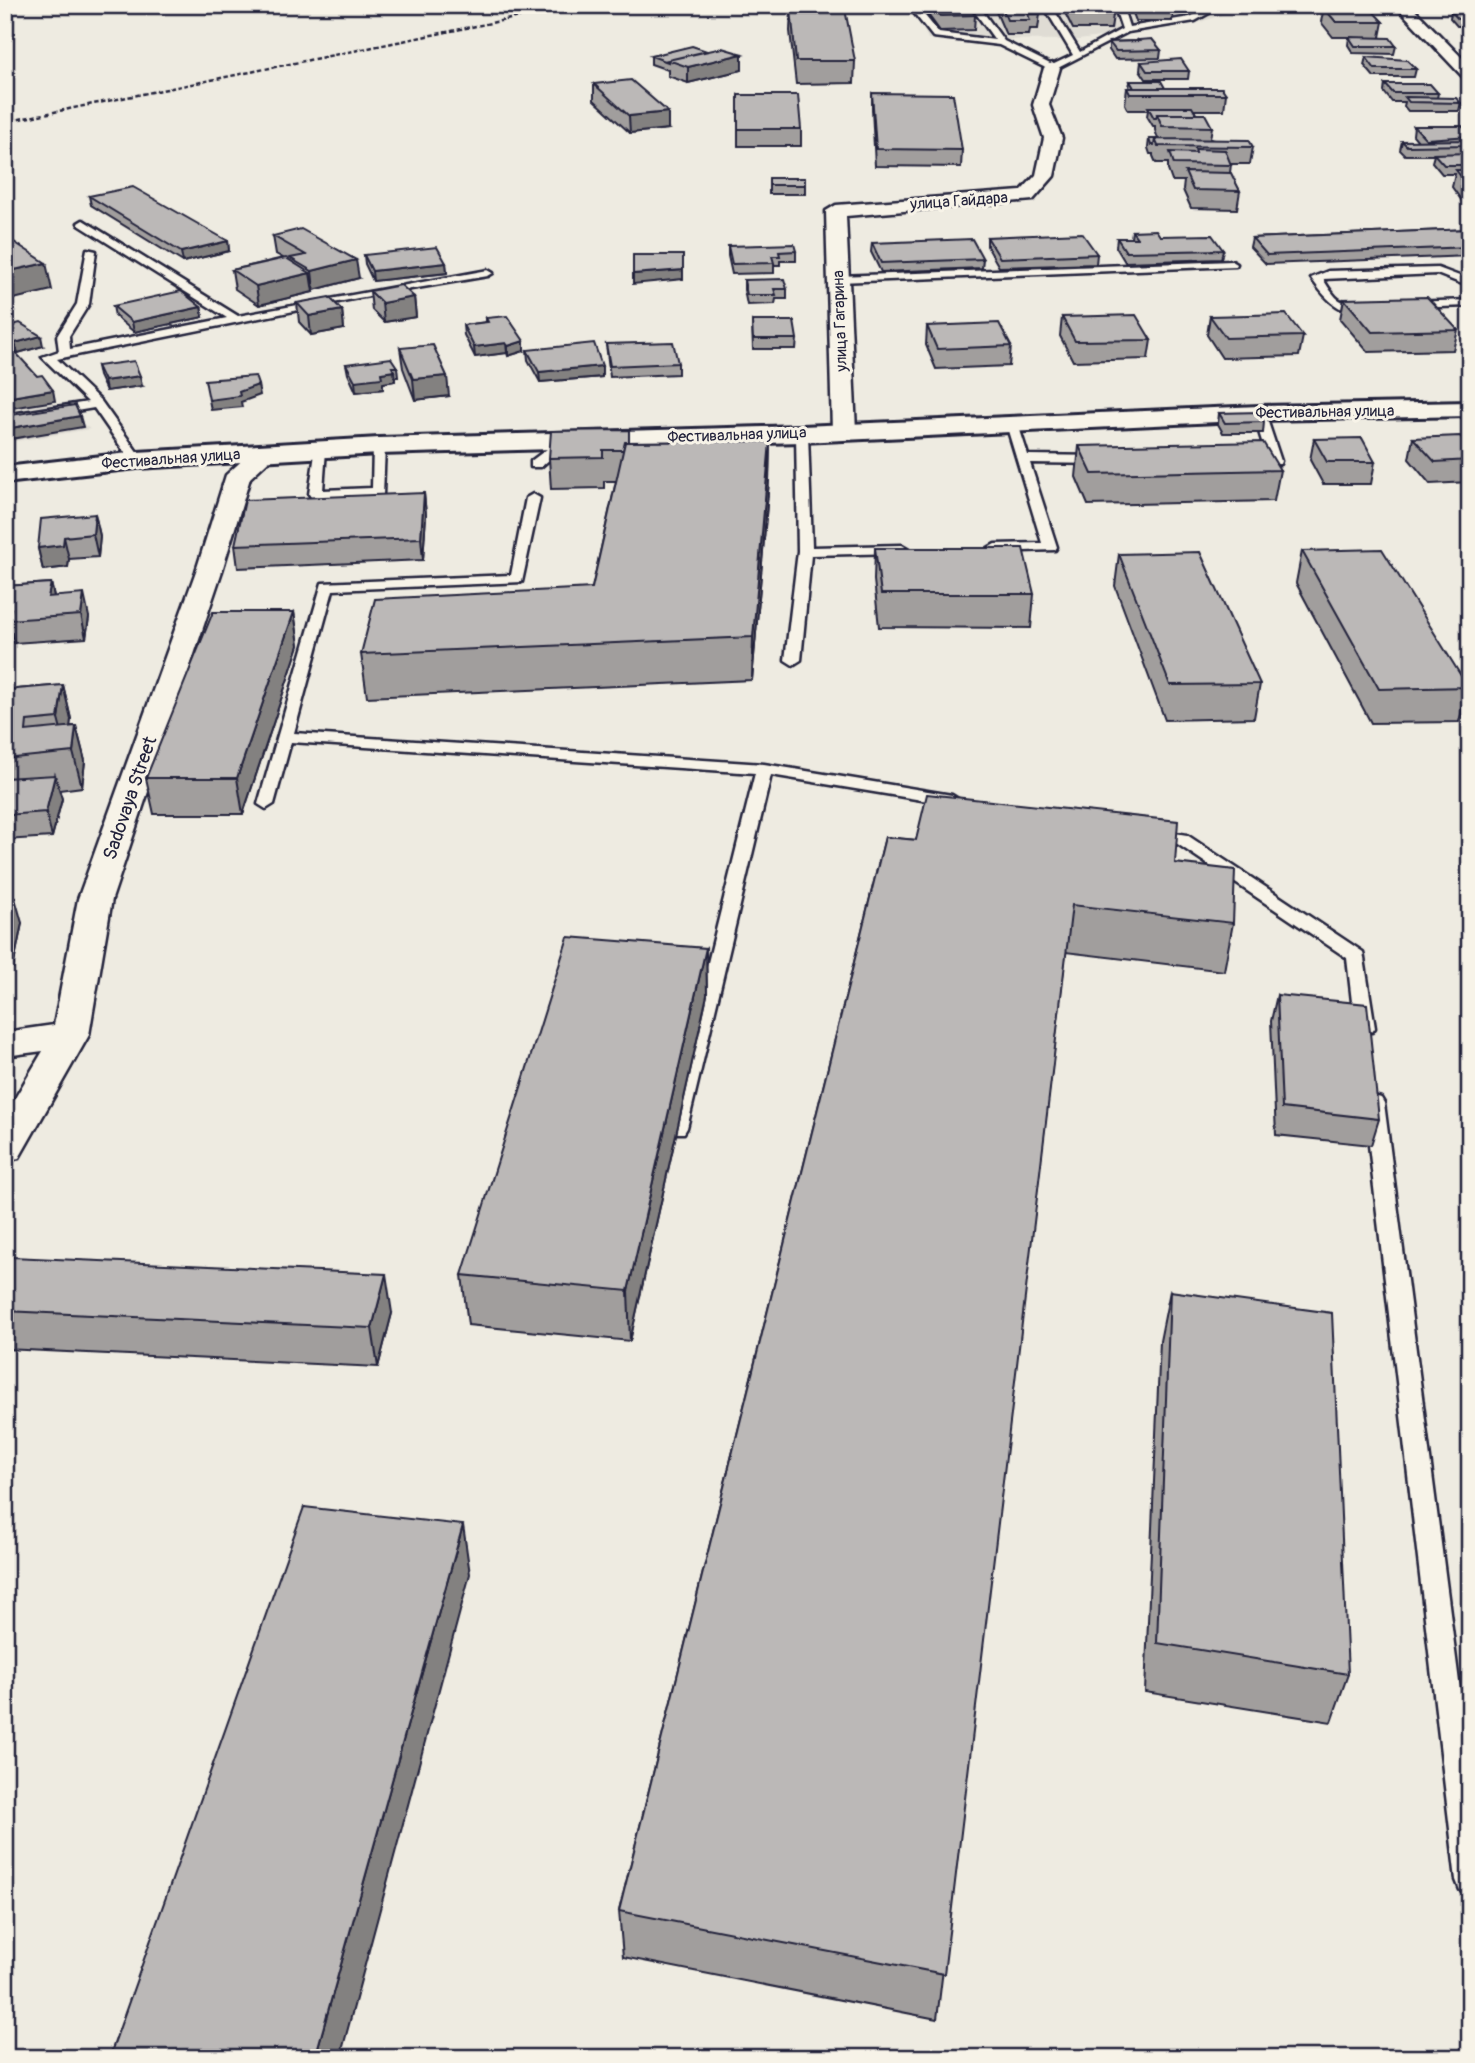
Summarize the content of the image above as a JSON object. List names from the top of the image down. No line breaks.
{"streets":{"street":["улица Гайдара","улица Гагарина","Фестивальная улица","Sadovaya Street"]},"crossings":[["улица Гайдара","улица Гагарина"],["улица Гагарина","Фестивальная улица"],["Фестивальная улица","Sadovaya Street"]]}
